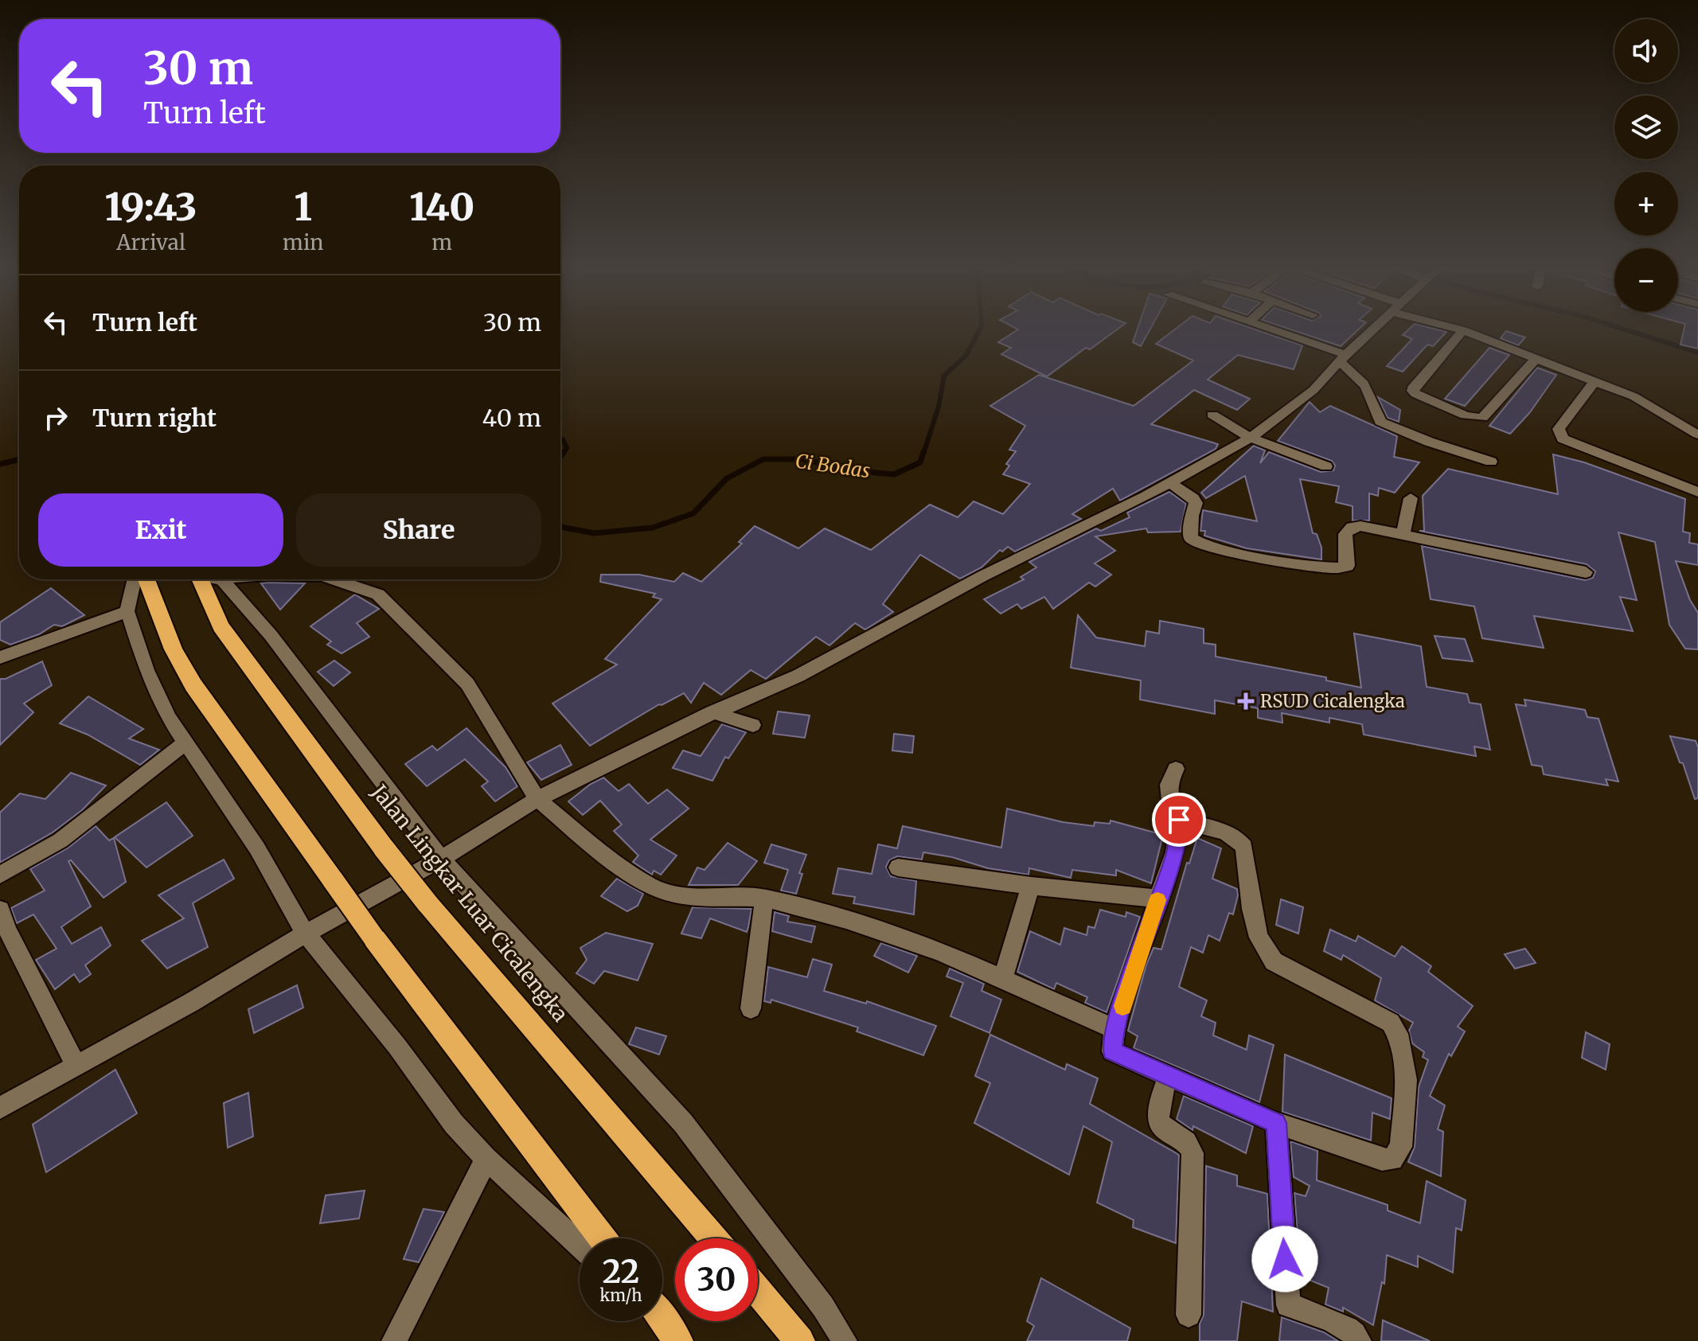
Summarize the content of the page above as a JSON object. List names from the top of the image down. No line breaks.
{"streets":{"highway":["Jalan Lingkar Luar Cicalengka"]},"water":["Ci Bodas"],"places":{"health":["RSUD Cicalengka"]},"page":{"map_buttons":["+","−"],"turn":["30 m","Turn left"],"eta":["19:43","Arrival","1","min","140","m"],"list":[{"name":"Turn left","value":"30 m"},{"name":"Turn right","value":"40 m"}],"buttons":["Exit","Share"],"speed":"22 km/h","limit":"30"}}
